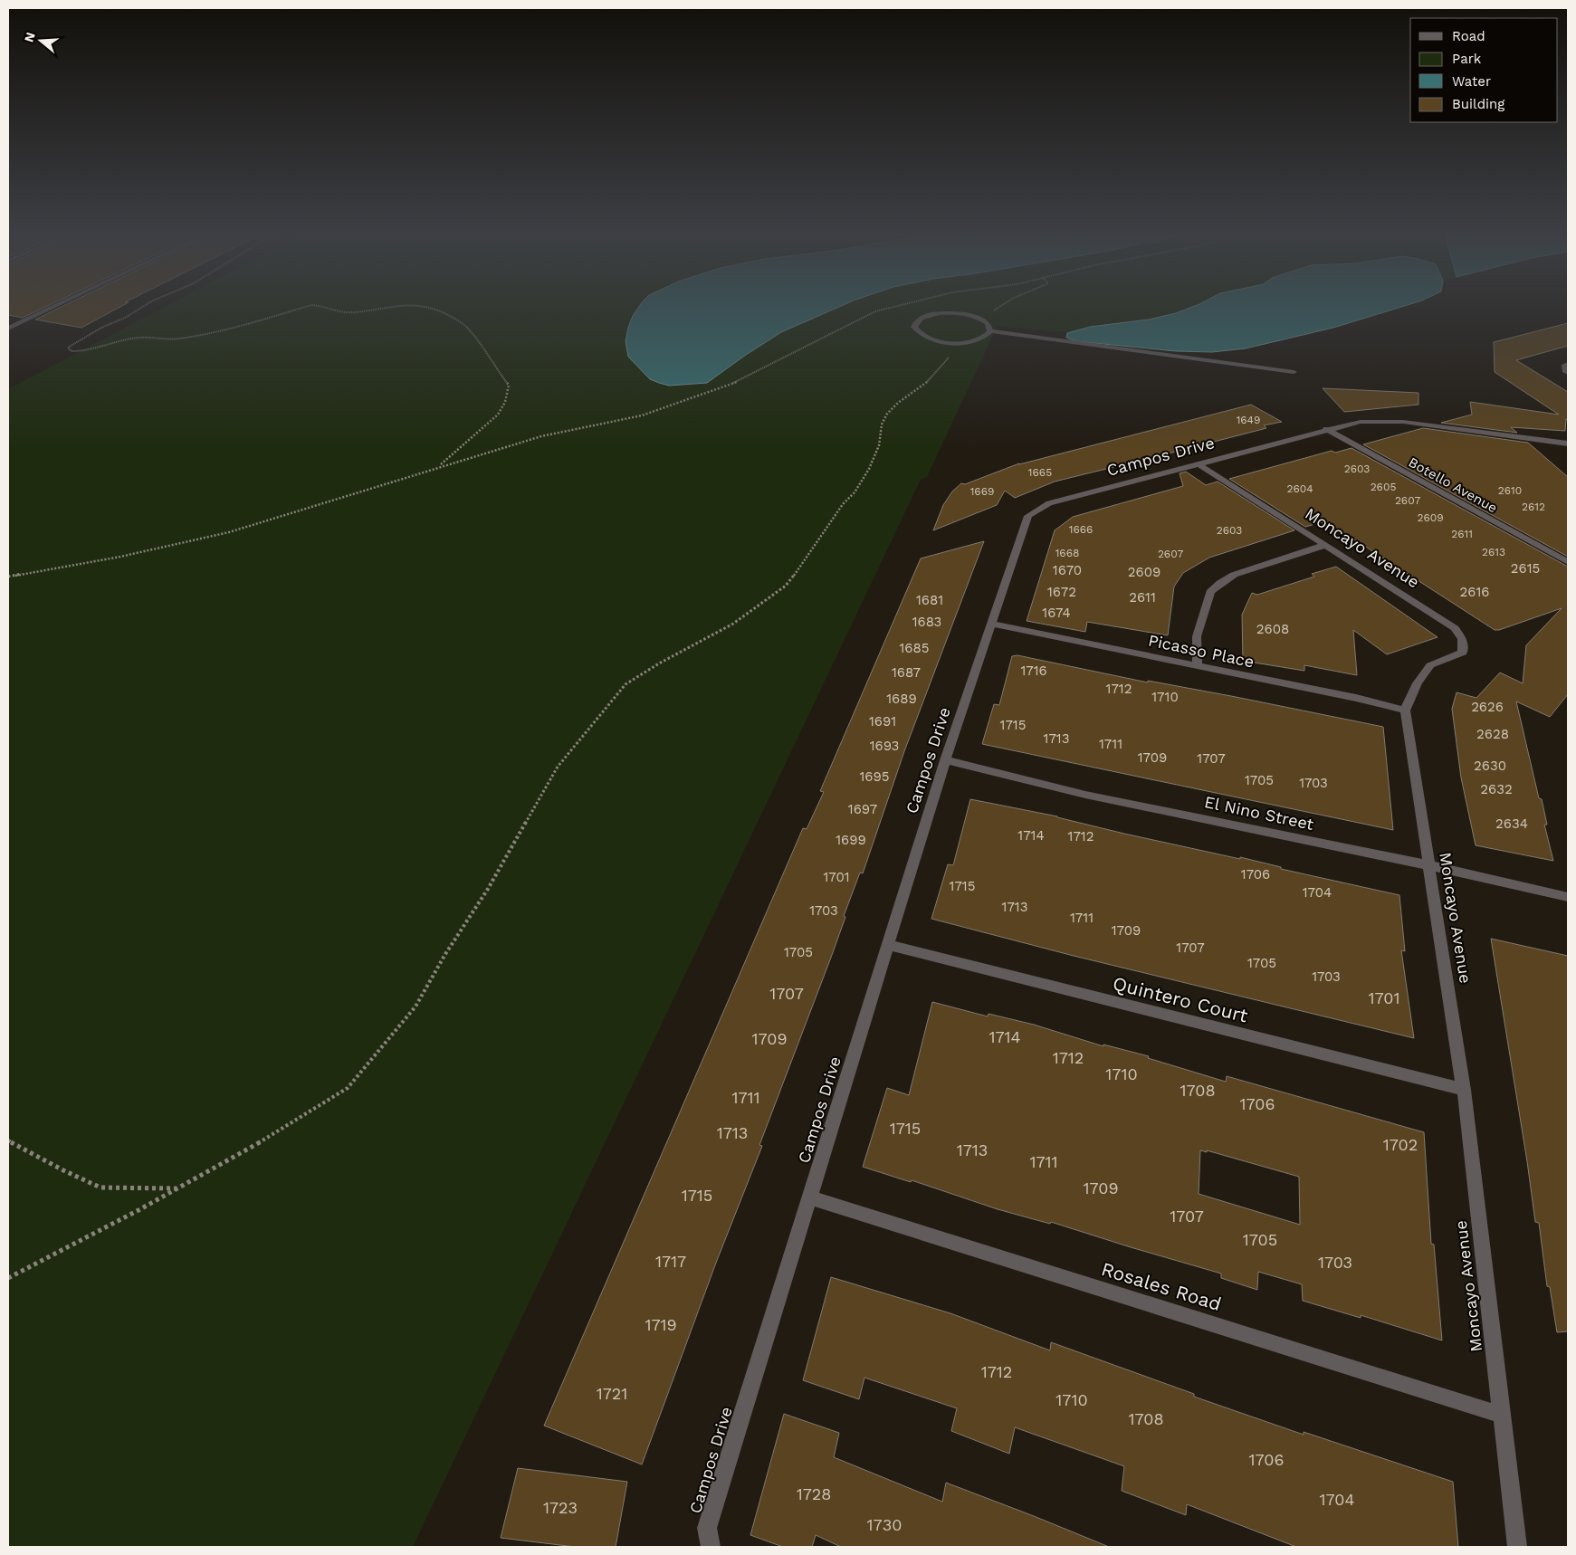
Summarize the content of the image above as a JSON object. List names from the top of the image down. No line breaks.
{"streets":{"street":["Campos Drive","Botello Avenue","Moncayo Avenue","Picasso Place","El Nino Street","Quintero Court","Rosales Road"]},"crossings":[["Campos Drive","Botello Avenue"],["Campos Drive","Moncayo Avenue"],["Campos Drive","Picasso Place"],["Campos Drive","El Nino Street"],["Campos Drive","Quintero Court"],["Campos Drive","Rosales Road"],["Moncayo Avenue","Picasso Place"],["Moncayo Avenue","El Nino Street"],["Moncayo Avenue","Quintero Court"],["Moncayo Avenue","Rosales Road"]],"house_numbers":["1649","2603","1665","2605","2604","2610","1669","2607","2612","2609","1666","2603","2611","2613","1668","2607","2615","1670","2609","1672","2616","2611","1681","1674","1683","2608","1685","1716","1687","1712","1710","1689","2626","1691","1715","2628","1713","1711","1693","1709","1707","2630","1695","1705","1703","2632","1697","2634","1714","1712","1699","1706","1701","1715","1704","1713","1703","1711","1709","1707","1705","1705","1703","1707","1701","1714","1709","1712","1710","1708","1711","1706","1715","1713","1702","1713","1711","1709","1715","1707","1705","1717","1703","1719","1712","1721","1710","1708","1706","1728","1704","1723","1730"],"legend":["Road","Park","Water","Building"],"north":"left"}
